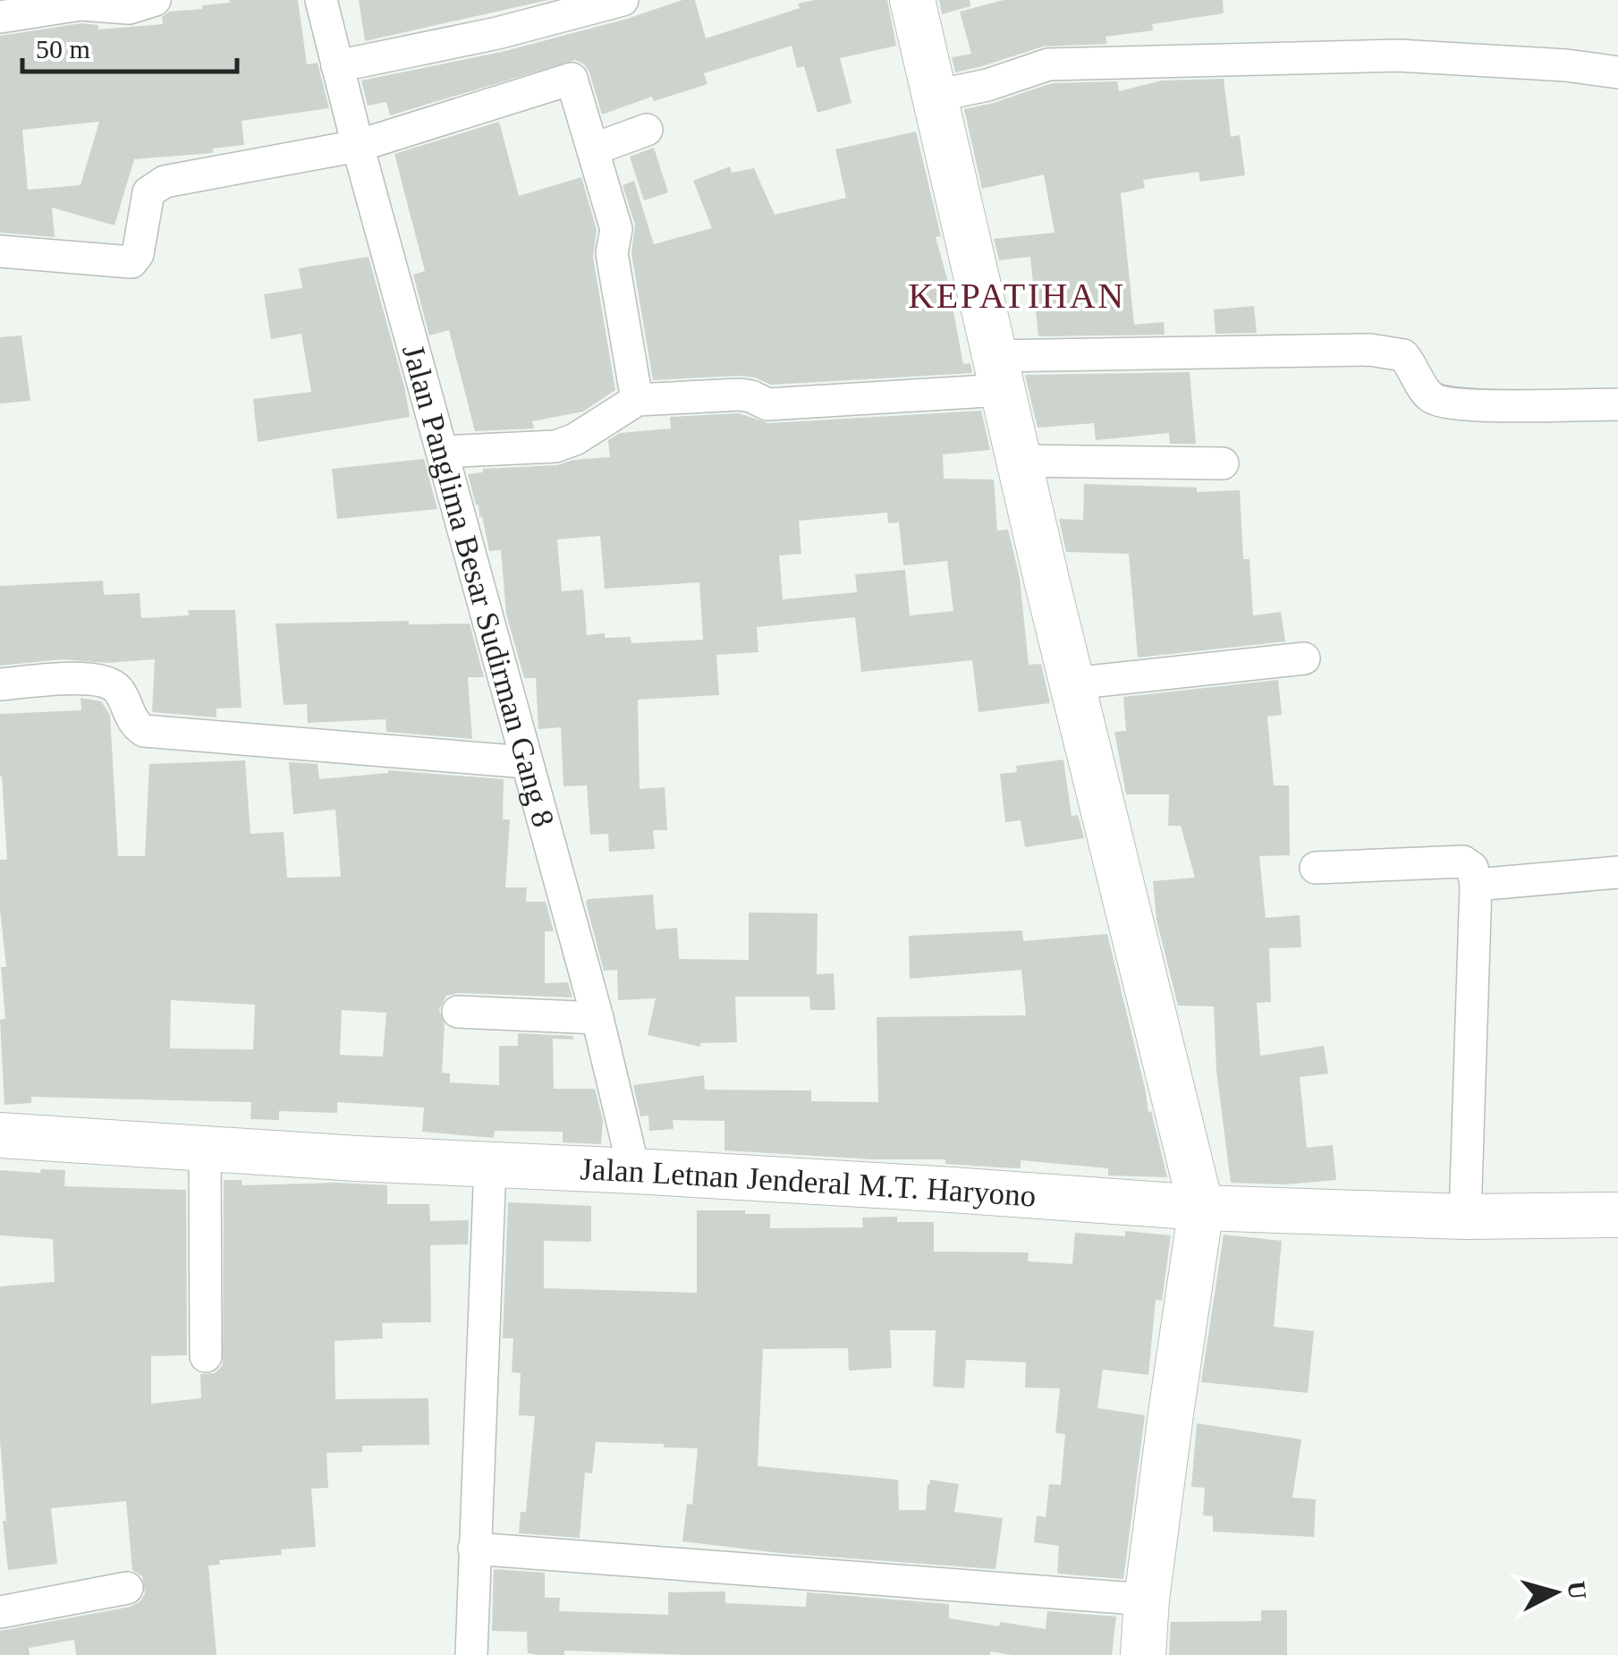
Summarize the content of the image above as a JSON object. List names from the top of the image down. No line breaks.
{"streets":{"street":["Jalan Panglima Besar Sudirman Gang 8","Jalan Letnan Jenderal M.T. Haryono"]},"crossings":[["Jalan Panglima Besar Sudirman Gang 8","Jalan Letnan Jenderal M.T. Haryono"]],"districts":["KEPATIHAN"],"scale_bar":"50 m","north":"right"}
